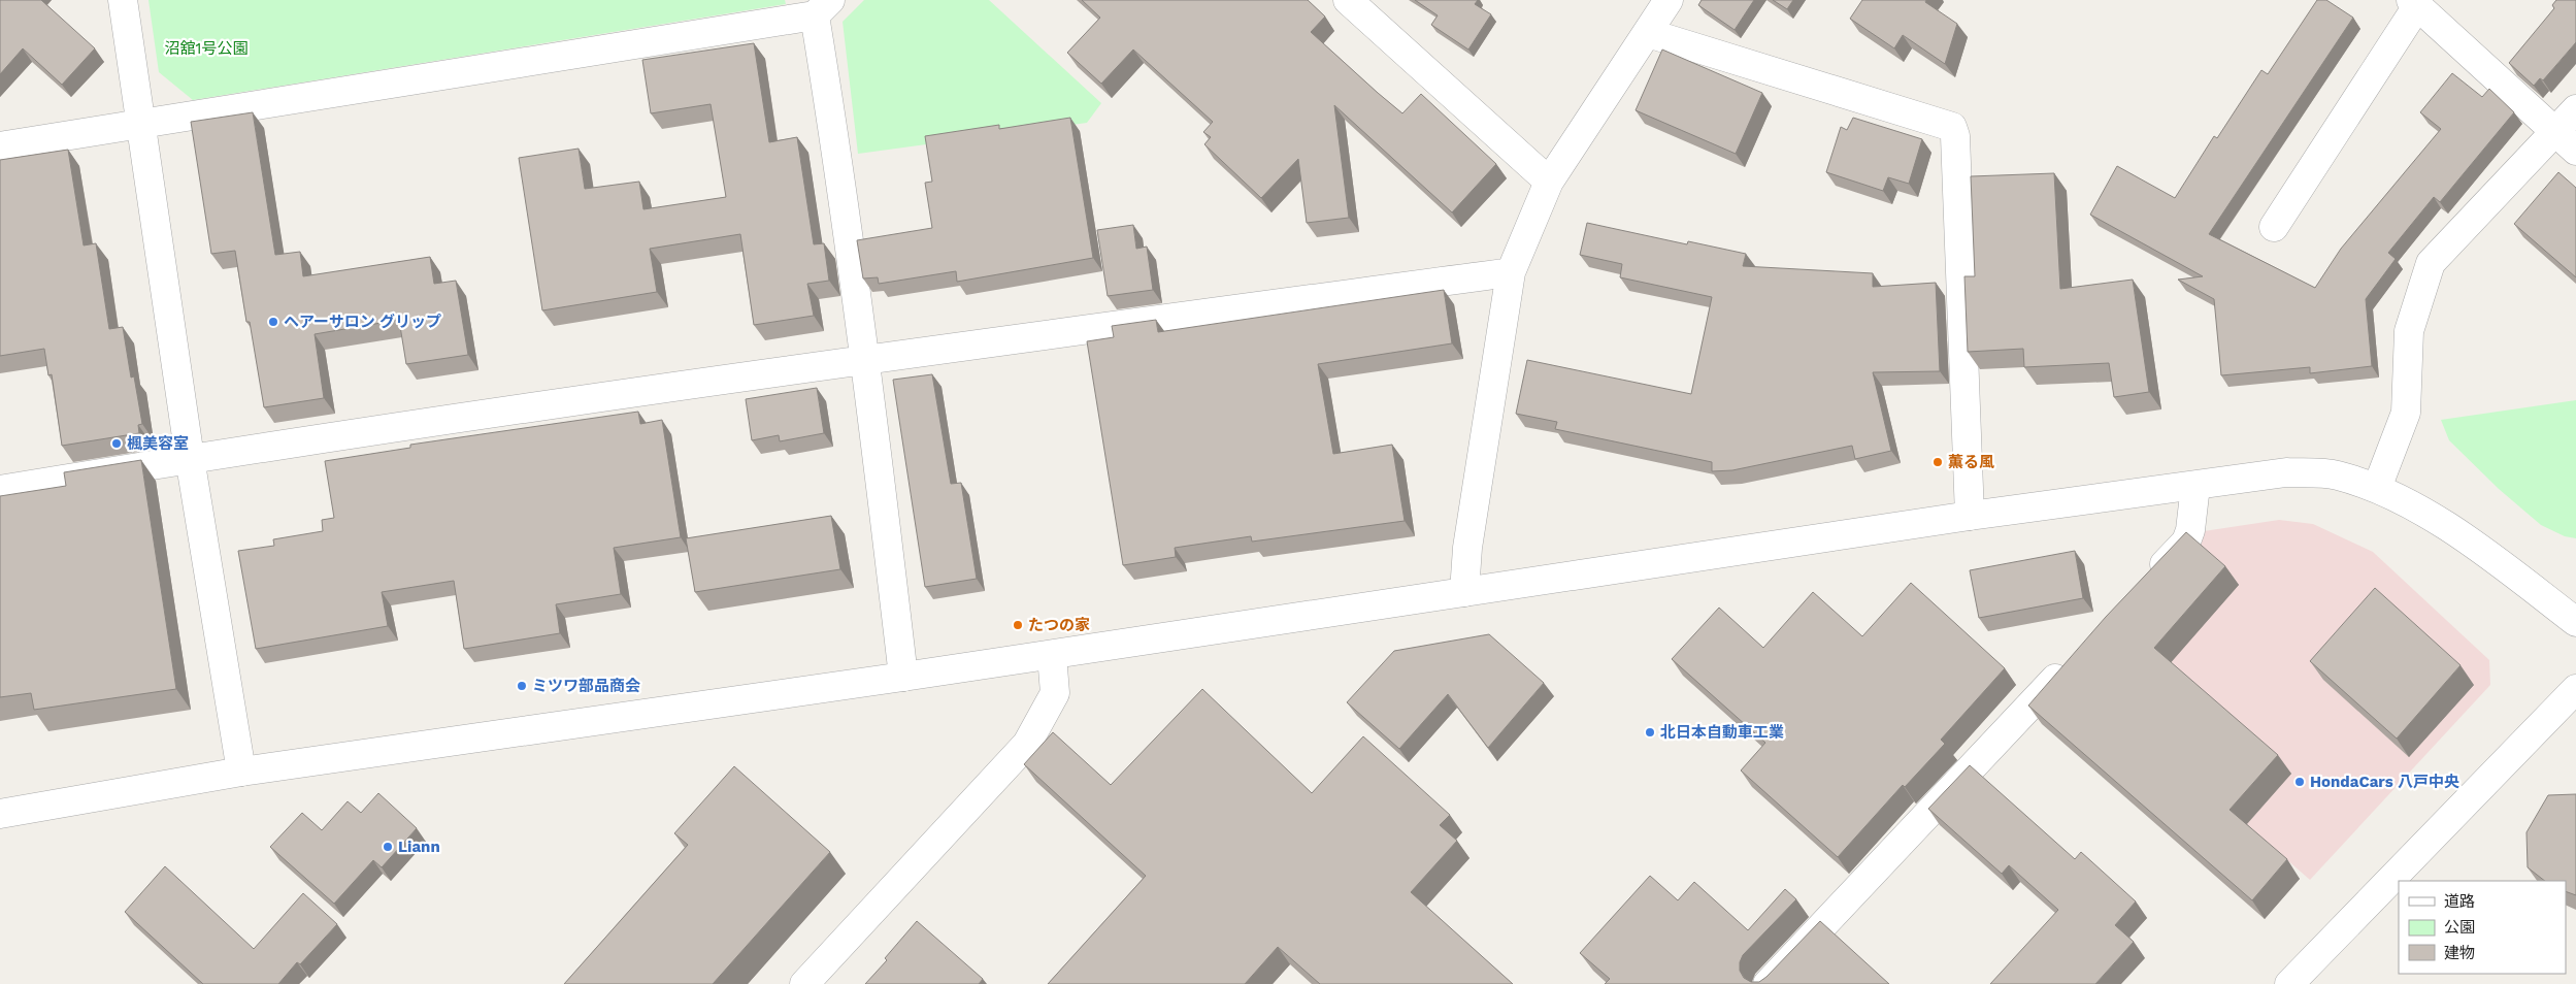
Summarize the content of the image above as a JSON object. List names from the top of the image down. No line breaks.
{"parks":["沼舘1号公園"],"places":["ヘアーサロン グリップ","楓美容室","薫る風","たつの家","ミツワ部品商会","北日本自動車工業","HondaCars 八戸中央","Liann"],"legend":["道路","公園","建物"]}
